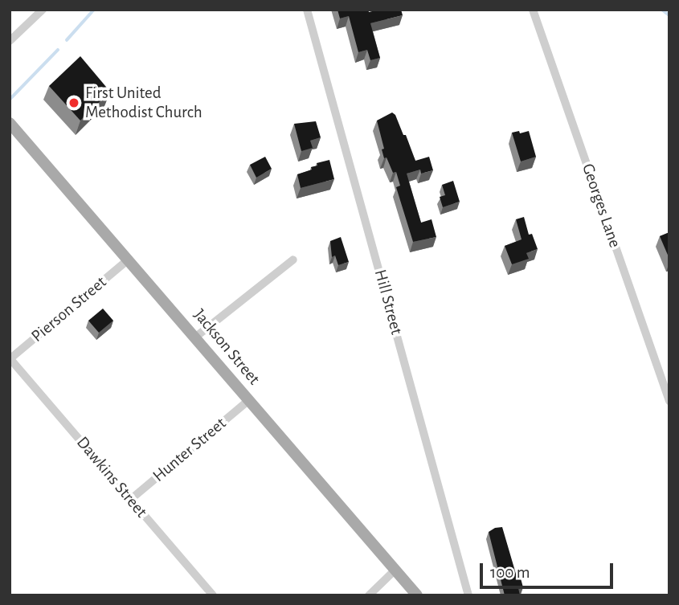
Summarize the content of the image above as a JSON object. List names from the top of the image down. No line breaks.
{"streets":{"main road":["Jackson Street"],"street":["Georges Lane","Hill Street","Pierson Street","Hunter Street","Dawkins Street"]},"crossings":[["Pierson Street","Jackson Street"],["Pierson Street","Dawkins Street"],["Jackson Street","Hunter Street"],["Hunter Street","Dawkins Street"]],"places":["First United Methodist Church"],"scale_bar":"100 m"}
